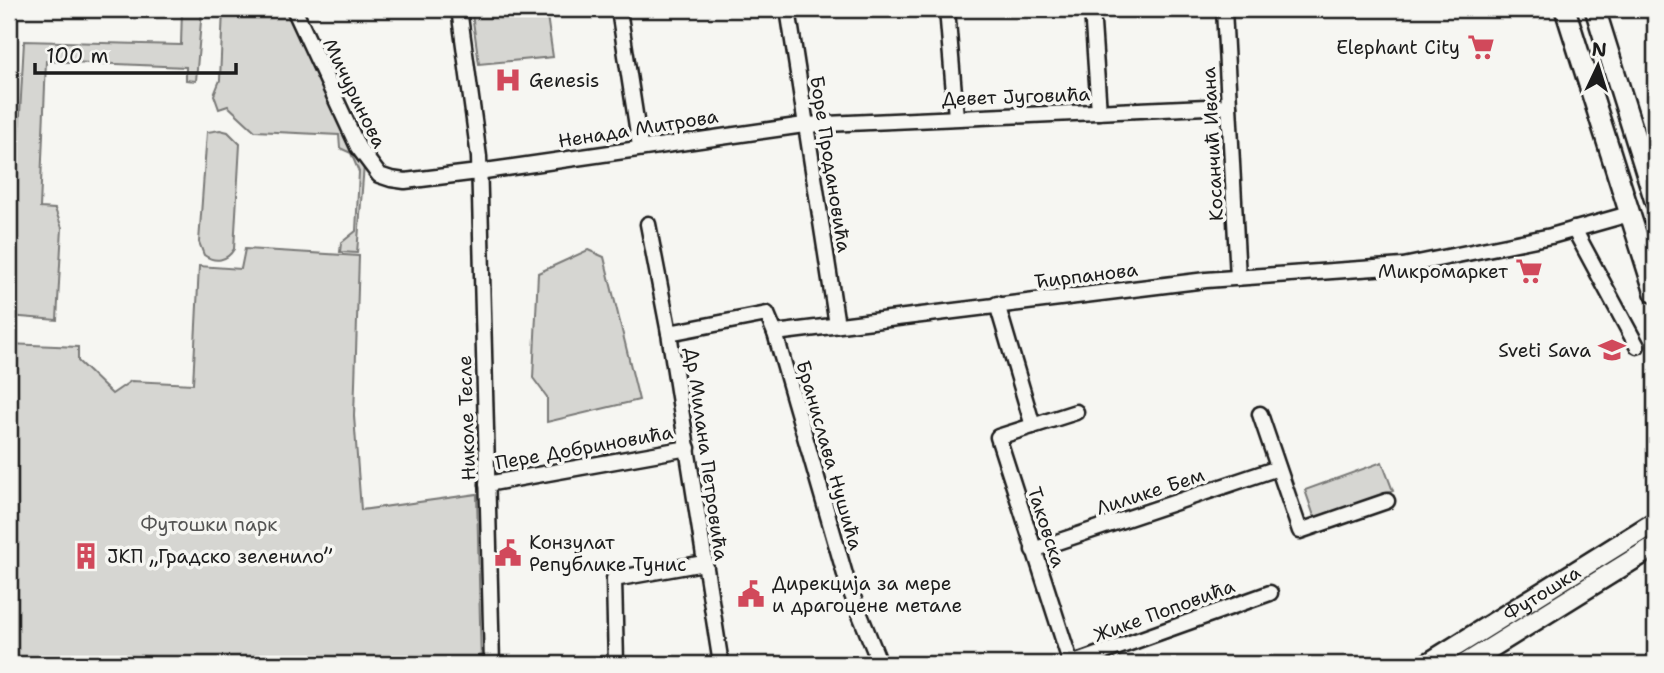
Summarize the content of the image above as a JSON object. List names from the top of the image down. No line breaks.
{"streets":{"main road":["Футошка"],"street":["Мичуринова","Девет Југовића","Ненада Митрова","Косанчић Ивана","Боре Продановића","Ћирпанова","Николе Тесле","Пере Добриновића","Др Милана Петровића","Бранислава Нушића","Лилике Бем","Таковска","Жике Поповића"]},"crossings":[["Мичуринова","Ненада Митрова"],["Мичуринова","Николе Тесле"],["Девет Југовића","Ненада Митрова"],["Девет Југовића","Косанчић Ивана"],["Девет Југовића","Боре Продановића"],["Ненада Митрова","Боре Продановића"],["Ненада Митрова","Николе Тесле"],["Косанчић Ивана","Ћирпанова"],["Боре Продановића","Ћирпанова"],["Ћирпанова","Бранислава Нушића"],["Николе Тесле","Пере Добриновића"],["Пере Добриновића","Др Милана Петровића"],["Лилике Бем","Таковска"],["Таковска","Жике Поповића"]],"parks":["Футошки парк"],"places":{"supermarket":["Elephant City","Микромаркет"],"hospital":["Genesis"],"school or university":["Sveti Sava"],"public building":["Конзулат Републике Тунис","Дирекција за мере и драгоцене метале"],"building":["ЈКП „Градско зеленило”"]},"scale_bar":"100 m","north":"top"}
